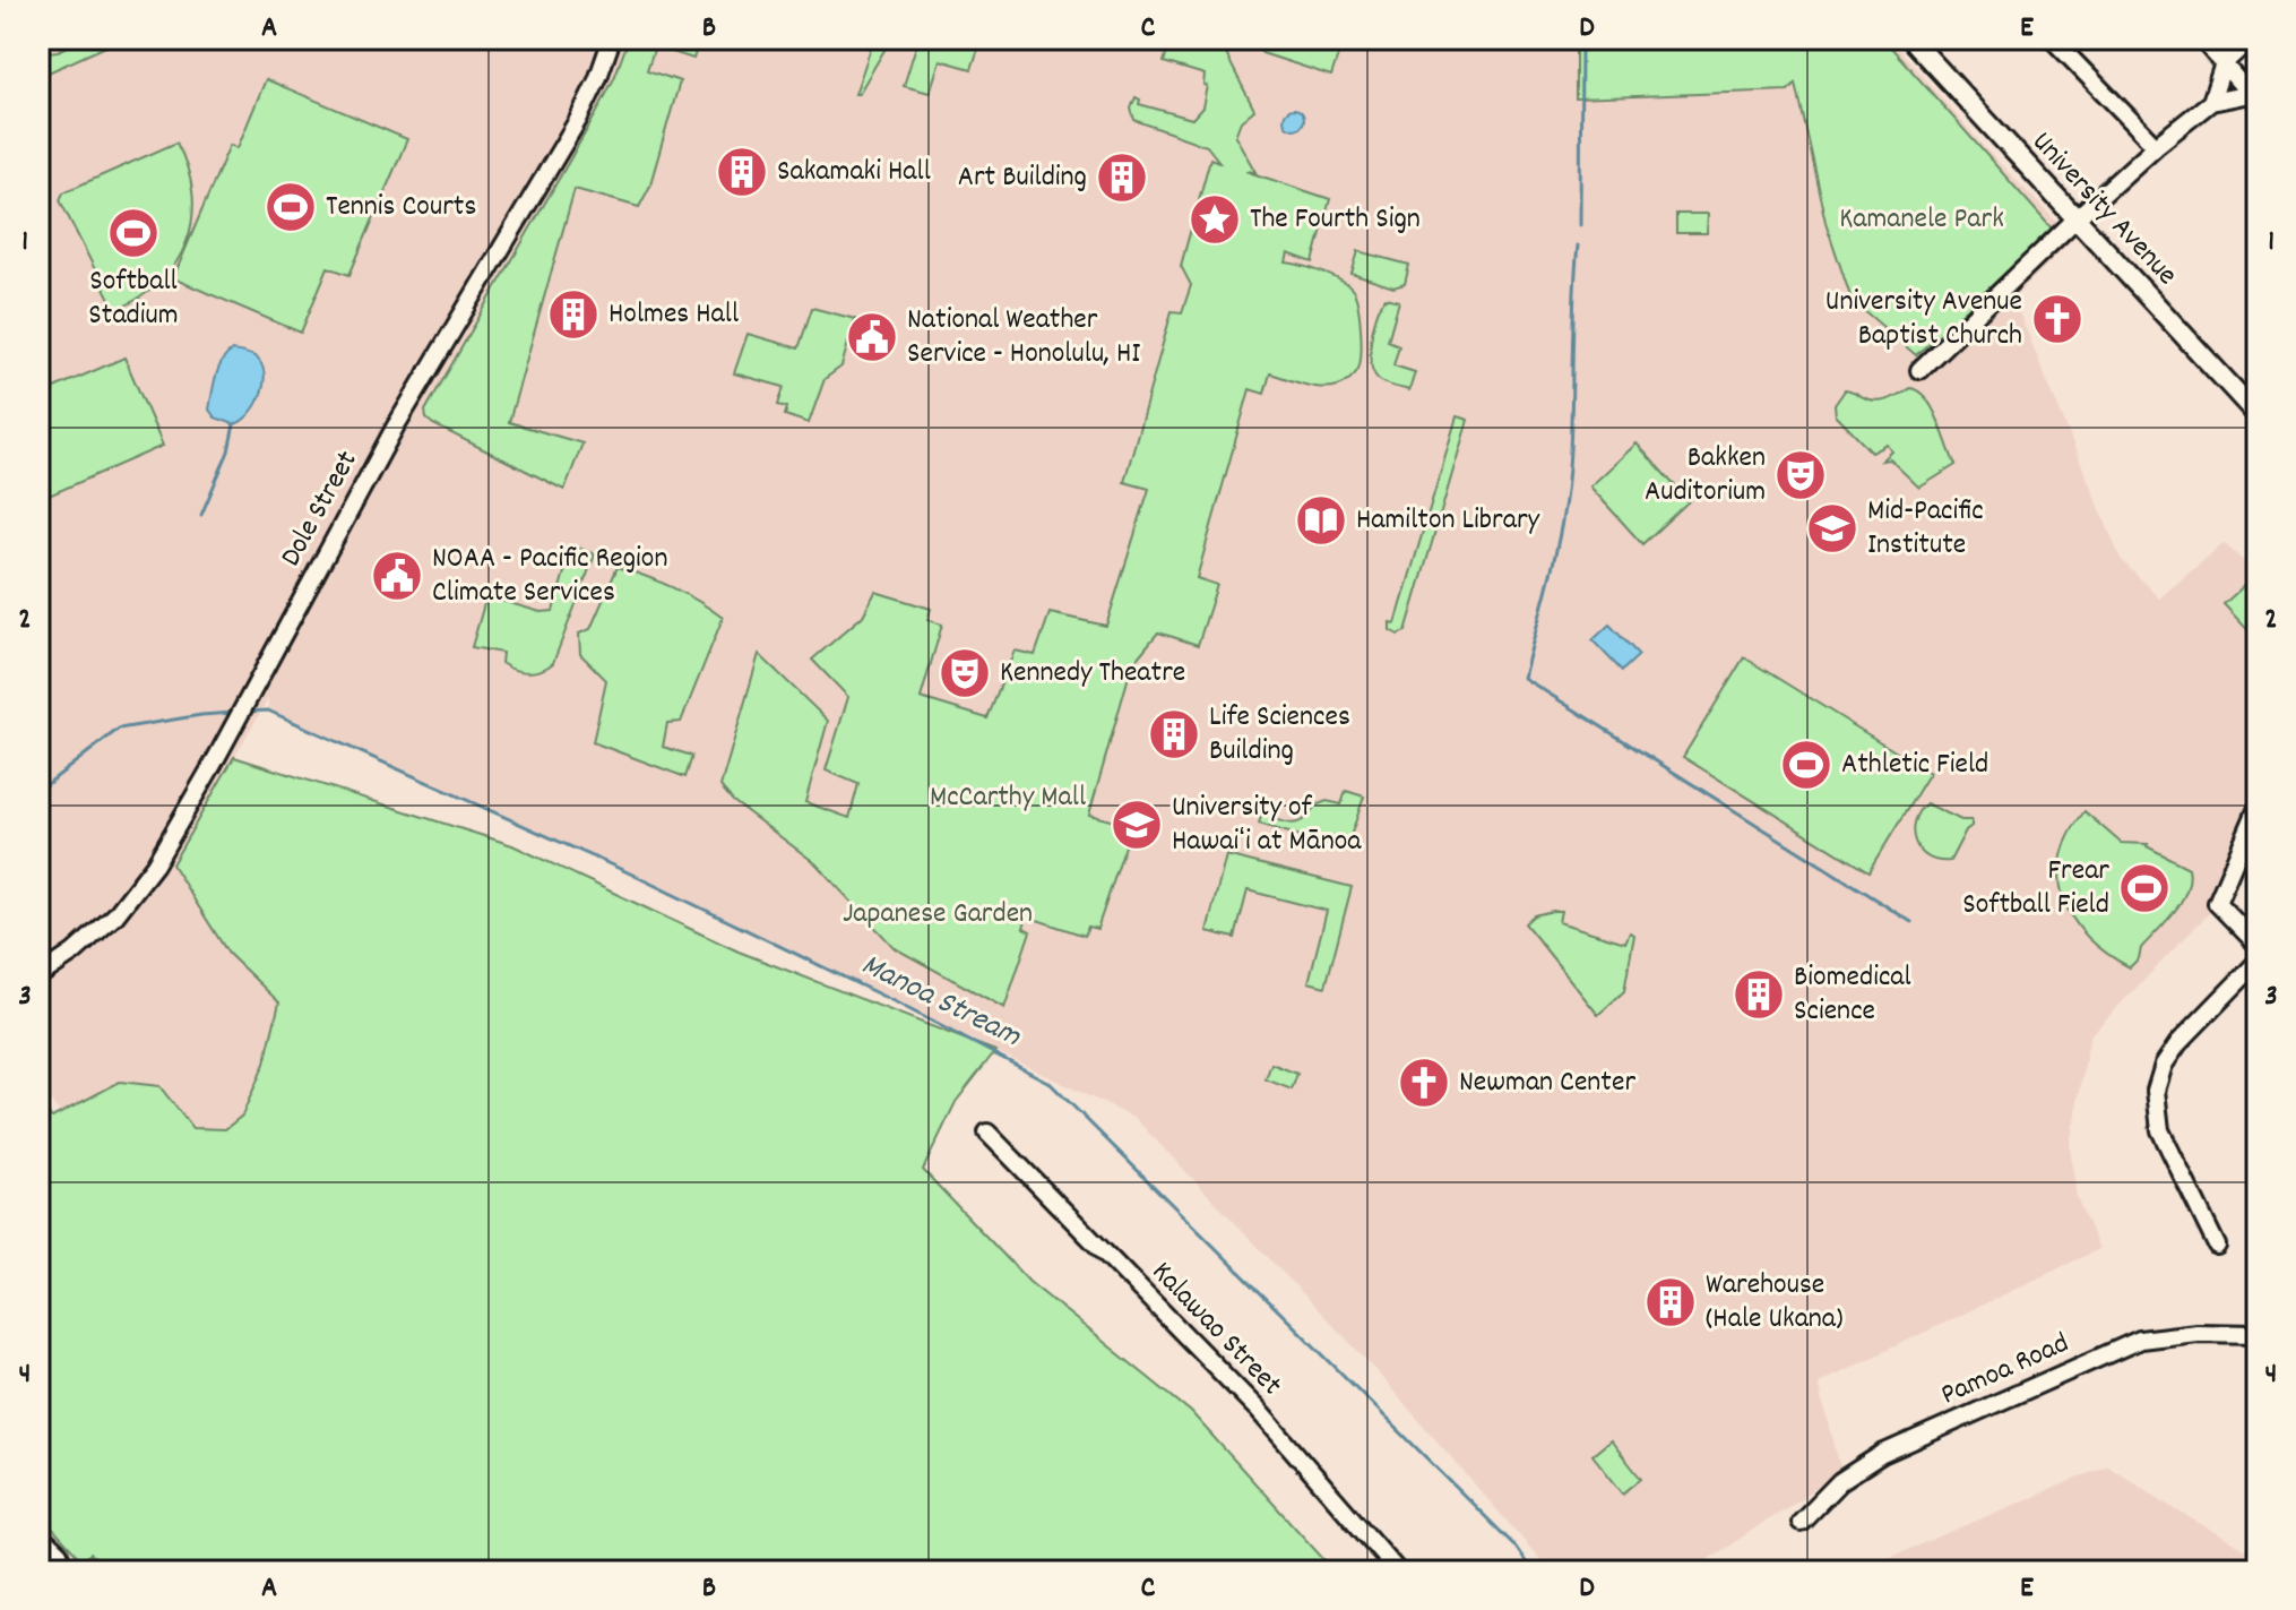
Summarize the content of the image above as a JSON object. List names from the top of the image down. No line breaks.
{"streets":{"main road":["University Avenue"],"street":["Dole Street","Kalawao Street","Pamoa Road"]},"water":["Manoa Stream"],"parks":["Kamanele Park","McCarthy Mall","Japanese Garden"],"places":{"building":["Sakamaki Hall","Art Building","Holmes Hall","Life Sciences Building","Biomedical Science","Warehouse (Hale Ukana)"],"sports":["Tennis Courts","Softball Stadium","Athletic Field","Frear Softball Field"],"place":["The Fourth Sign"],"church":["University Avenue Baptist Church","Newman Center"],"public building":["National Weather Service - Honolulu, HI","NOAA - Pacific Region Climate Services"],"theatre":["Bakken Auditorium","Kennedy Theatre"],"library":["Hamilton Library"],"school or university":["Mid-Pacific Institute","University of Hawaiʻi at Mānoa"]},"grid":{"columns":["A","B","C","D","E"],"rows":["1","2","3","4"]}}
